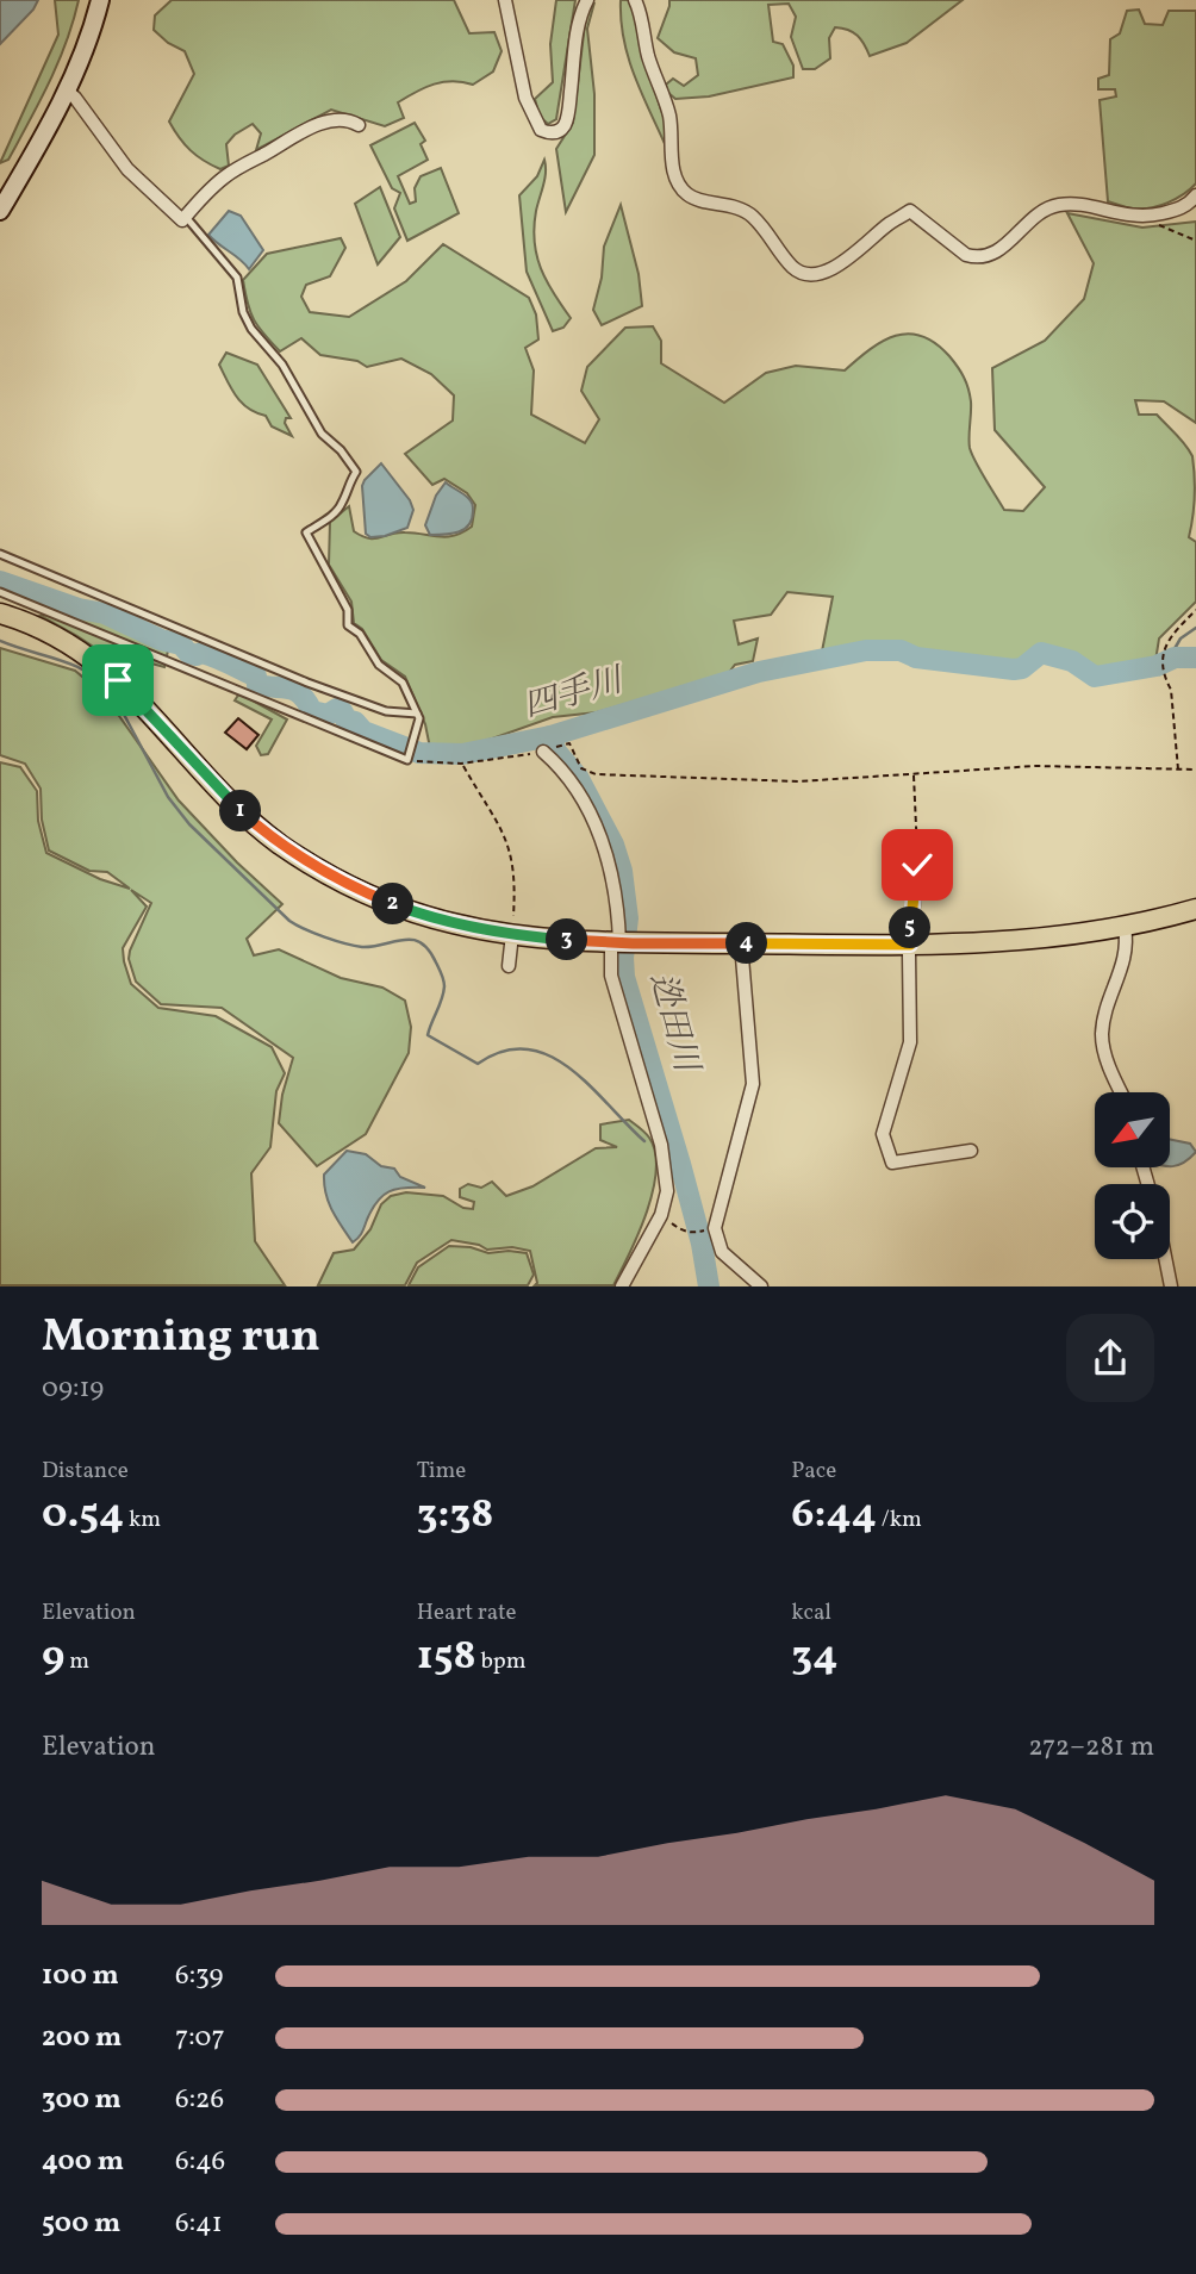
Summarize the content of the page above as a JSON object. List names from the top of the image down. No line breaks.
{"water":["四手川","迯田川"],"north":"bottom left","page":{"pins":["1","2","5","3","4"],"heading":["Morning run","09:19"],"stats":[["Distance","0.54 km"],["Time","3:38"],["Pace","6:44 /km"],["Elevation","9 m"],["Heart rate","158 bpm"],["kcal","34"]],"chart":["Elevation","272–281 m"],"list":[{"name":"100 m","note":"6:39"},{"name":"200 m","note":"7:07"},{"name":"300 m","note":"6:26"},{"name":"400 m","note":"6:46"},{"name":"500 m","note":"6:41"}]}}
